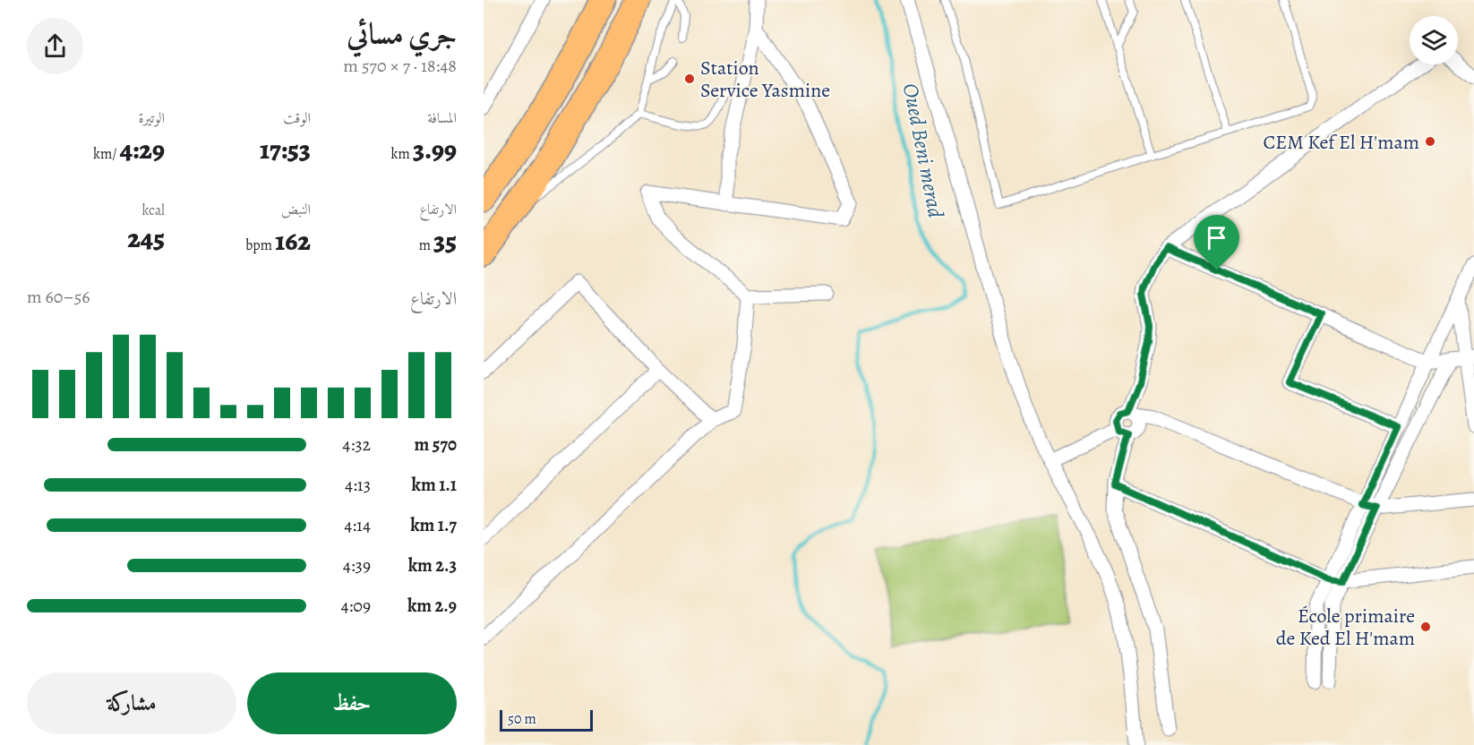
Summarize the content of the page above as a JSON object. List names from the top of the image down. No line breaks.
{"water":["Oued Beni merad"],"places":["Station Service Yasmine","CEM Kef El H'mam","École primaire de Ked El H'mam"],"scale_bar":"50 m","page":{"heading":["جري مسائي","18:48 · 7 × 570 m"],"stats":[["المسافة","3.99 km"],["الوقت","17:53"],["الوتيرة","4:29 /km"],["الارتفاع","35 m"],["النبض","162 bpm"],["kcal","245"]],"chart":["الارتفاع","56–60 m"],"list":[{"name":"570 m","note":"4:32"},{"name":"1.1 km","note":"4:13"},{"name":"1.7 km","note":"4:14"},{"name":"2.3 km","note":"4:39"},{"name":"2.9 km","note":"4:09"}],"buttons":["حفظ","مشاركة"],"scale":"50 m"}}
